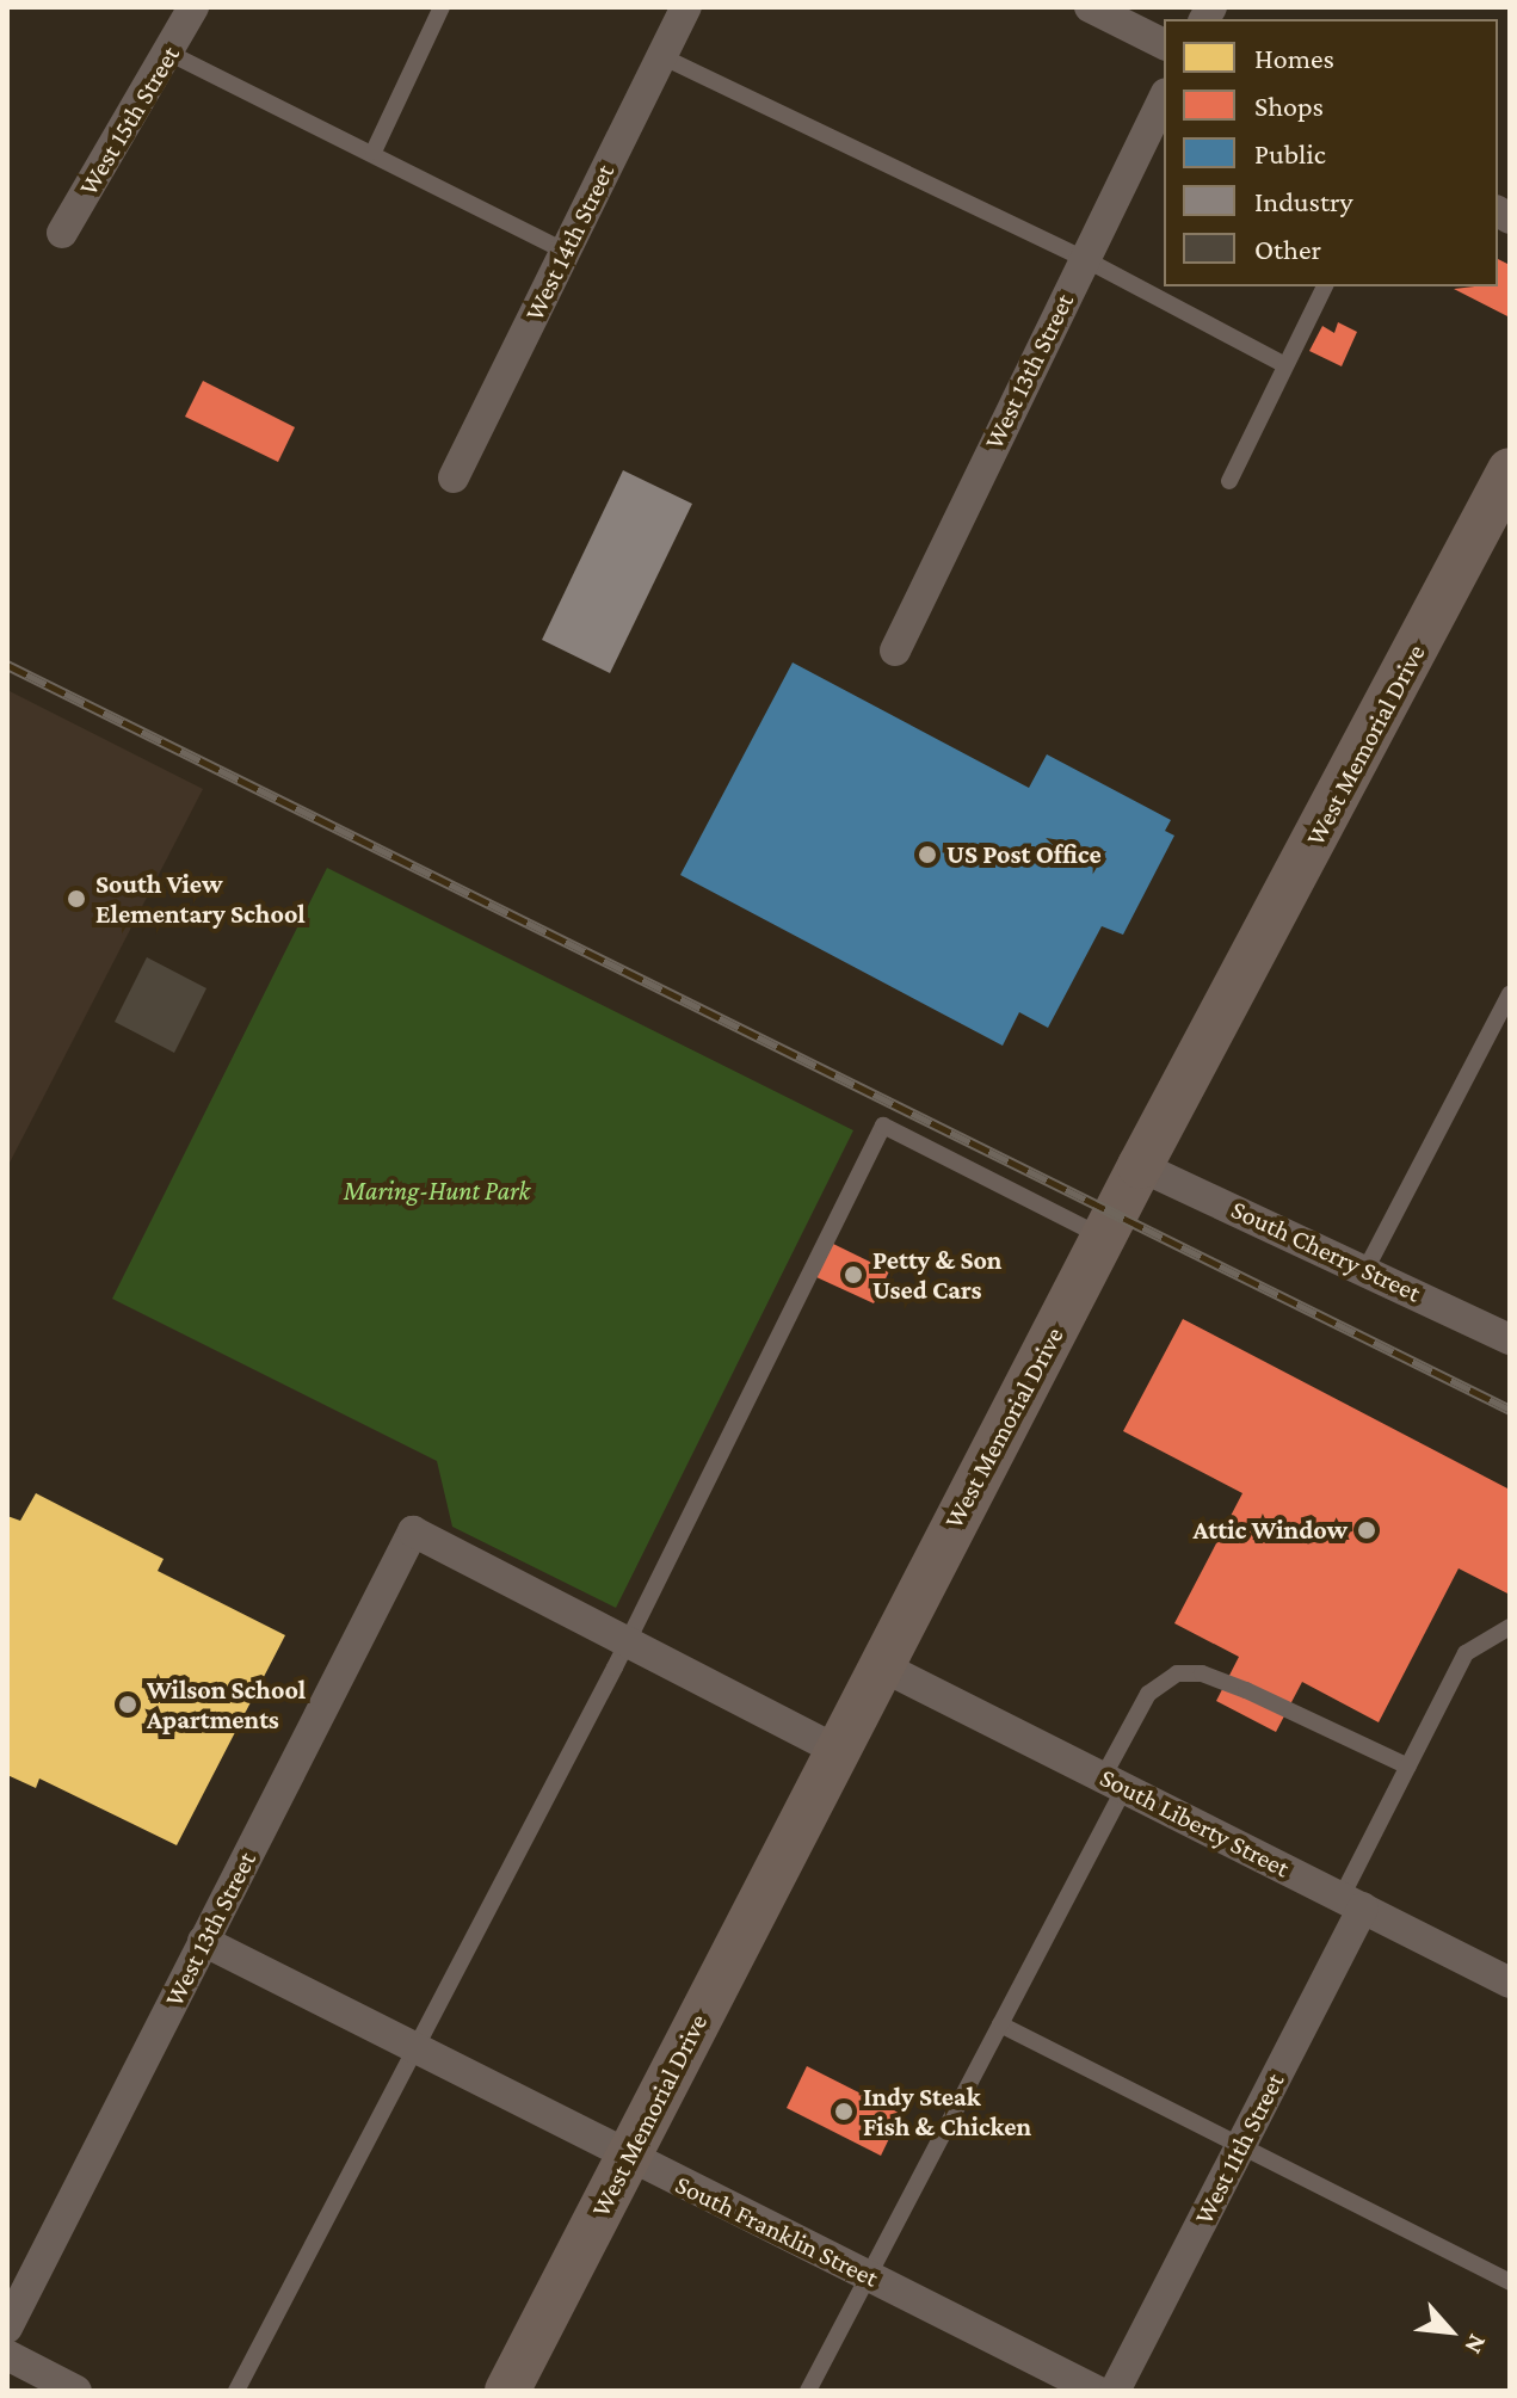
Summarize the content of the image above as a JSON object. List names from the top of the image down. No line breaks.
{"streets":{"main road":["West Memorial Drive"],"street":["West 15th Street","West 14th Street","West 13th Street","South Cherry Street","South Liberty Street","West 11th Street","South Franklin Street"]},"crossings":[["West 13th Street","South Franklin Street"],["West Memorial Drive","South Cherry Street"],["West Memorial Drive","South Liberty Street"],["West Memorial Drive","South Franklin Street"],["South Liberty Street","West 11th Street"]],"parks":["Maring-Hunt Park"],"places":["US Post Office","South View Elementary School","Petty & Son Used Cars","Attic Window","Wilson School Apartments","Indy Steak Fish & Chicken"],"legend":["Homes","Shops","Public","Industry","Other"],"north":"bottom right"}
